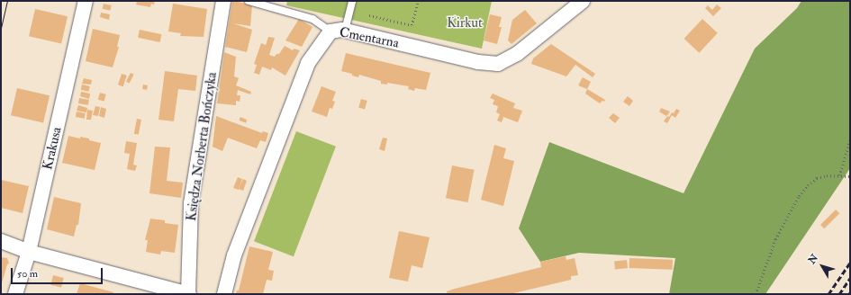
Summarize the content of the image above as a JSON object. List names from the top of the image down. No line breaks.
{"streets":{"street":["Cmentarna","Księdza Norberta Bończyka","Krakusa"]},"parks":["Kirkut"],"scale_bar":"50 m","north":"top left"}
